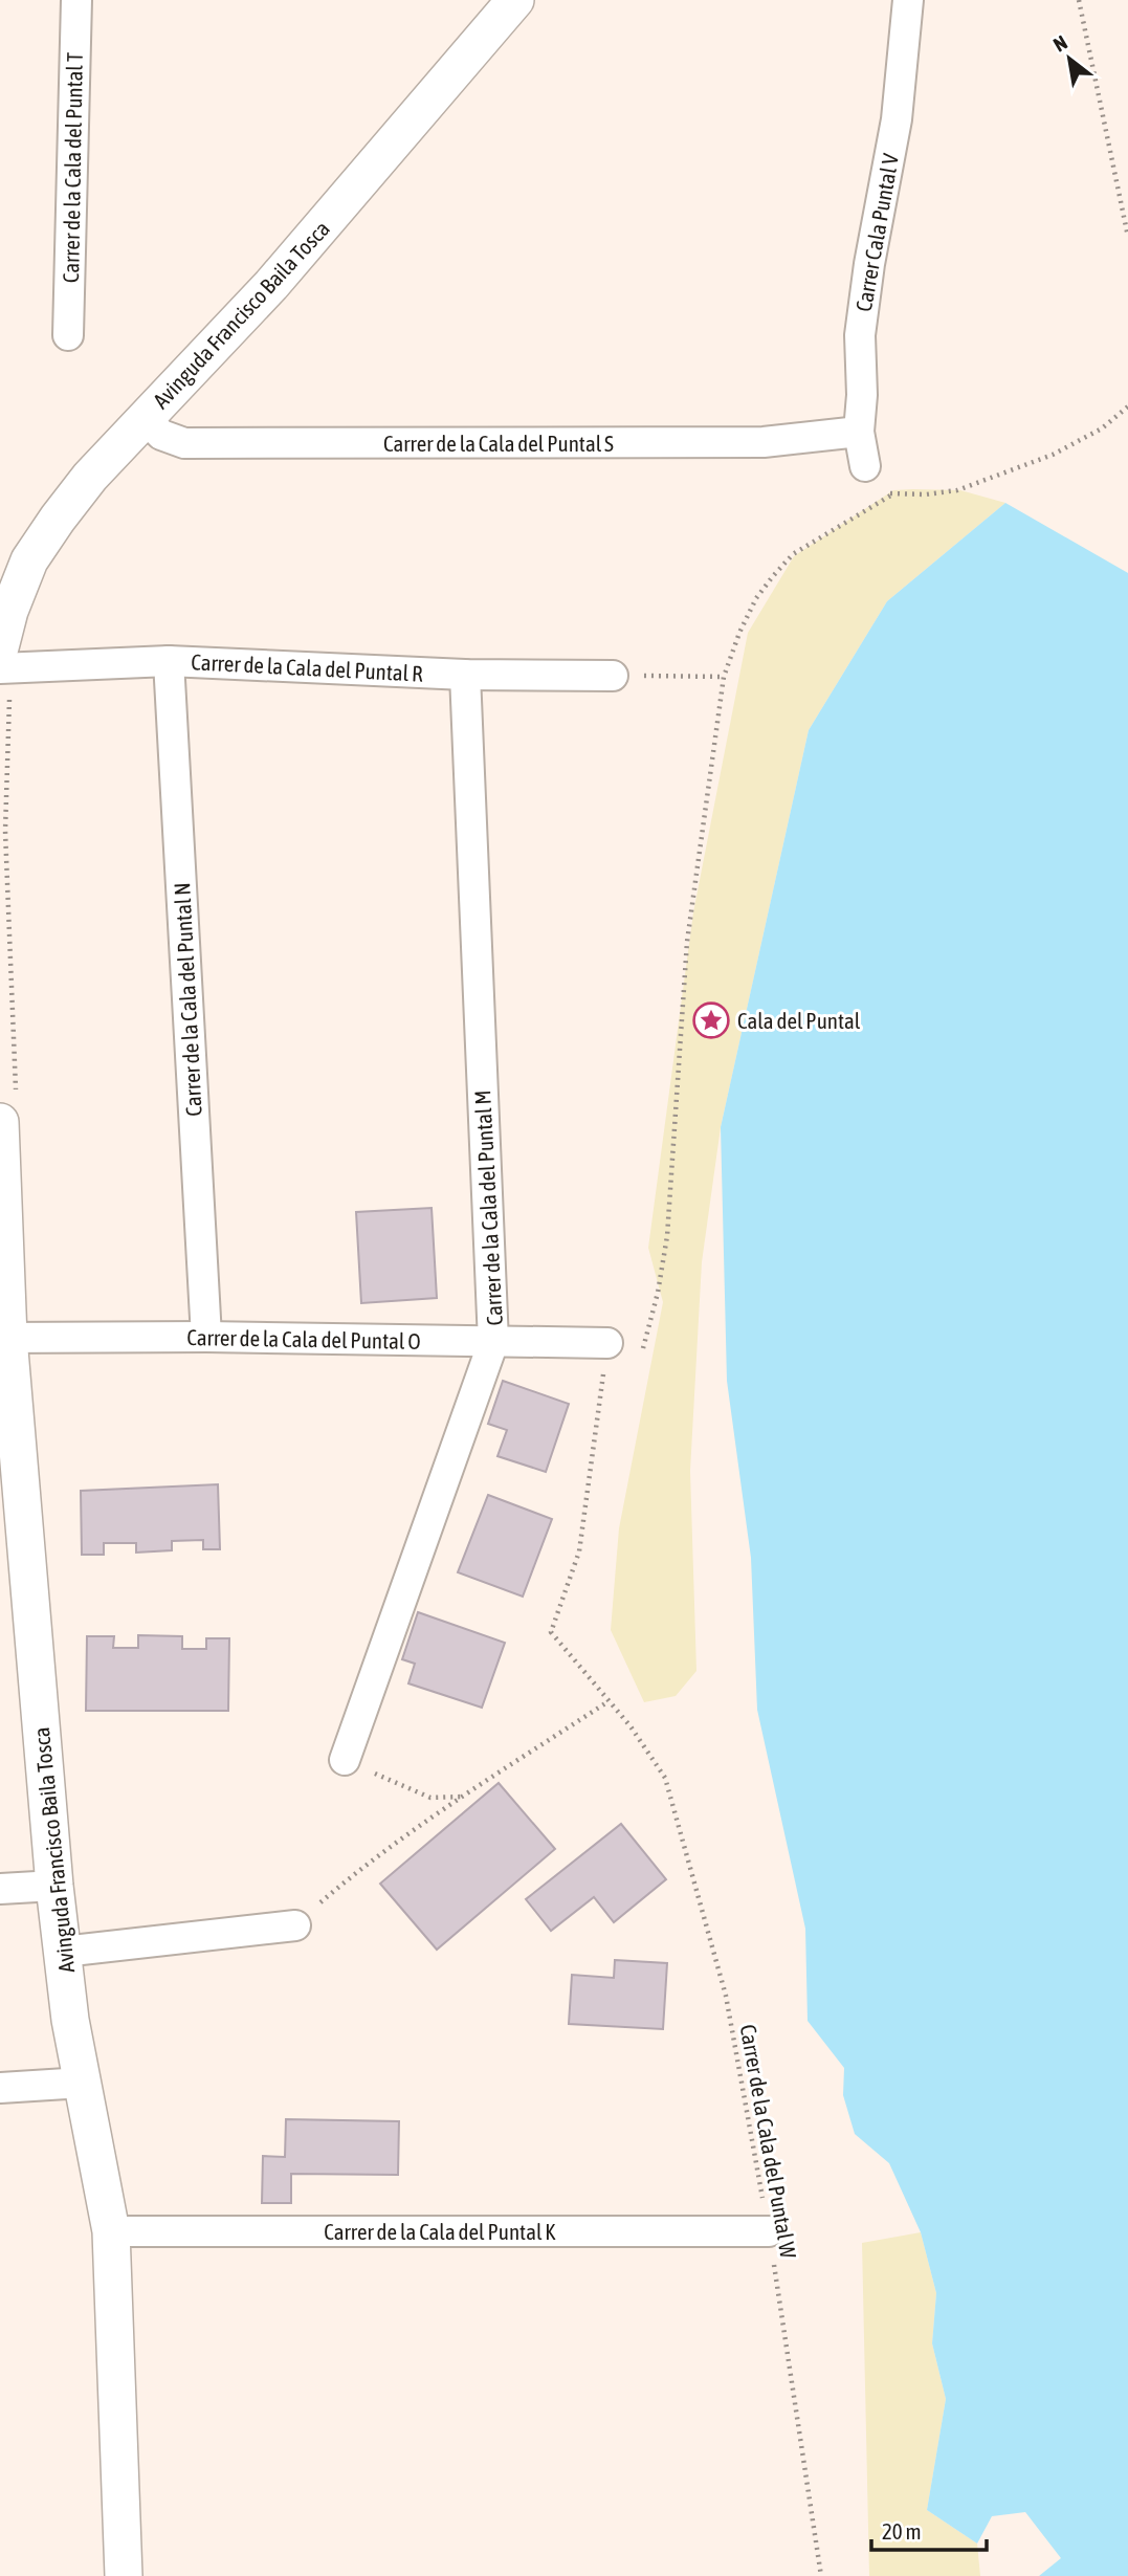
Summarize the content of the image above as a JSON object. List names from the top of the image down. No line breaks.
{"streets":{"street":["Carrer de la Cala del Puntal T","Carrer Cala Puntal V","Avinguda Francisco Baila Tosca","Carrer de la Cala del Puntal S","Carrer de la Cala del Puntal R","Carrer de la Cala del Puntal N","Carrer de la Cala del Puntal M","Carrer de la Cala del Puntal O","Carrer de la Cala del Puntal K"],"path":["Carrer de la Cala del Puntal W"]},"crossings":[["Carrer Cala Puntal V","Carrer de la Cala del Puntal S"],["Avinguda Francisco Baila Tosca","Carrer de la Cala del Puntal S"],["Avinguda Francisco Baila Tosca","Carrer de la Cala del Puntal R"],["Avinguda Francisco Baila Tosca","Carrer de la Cala del Puntal O"],["Avinguda Francisco Baila Tosca","Carrer de la Cala del Puntal K"],["Carrer de la Cala del Puntal R","Carrer de la Cala del Puntal N"],["Carrer de la Cala del Puntal R","Carrer de la Cala del Puntal M"],["Carrer de la Cala del Puntal N","Carrer de la Cala del Puntal O"],["Carrer de la Cala del Puntal M","Carrer de la Cala del Puntal O"],["Carrer de la Cala del Puntal O","Carrer de la Cala del Puntal W"],["Carrer de la Cala del Puntal W","Carrer de la Cala del Puntal K"]],"places":{"place":["Cala del Puntal"]},"scale_bar":"20 m","north":"top left"}
